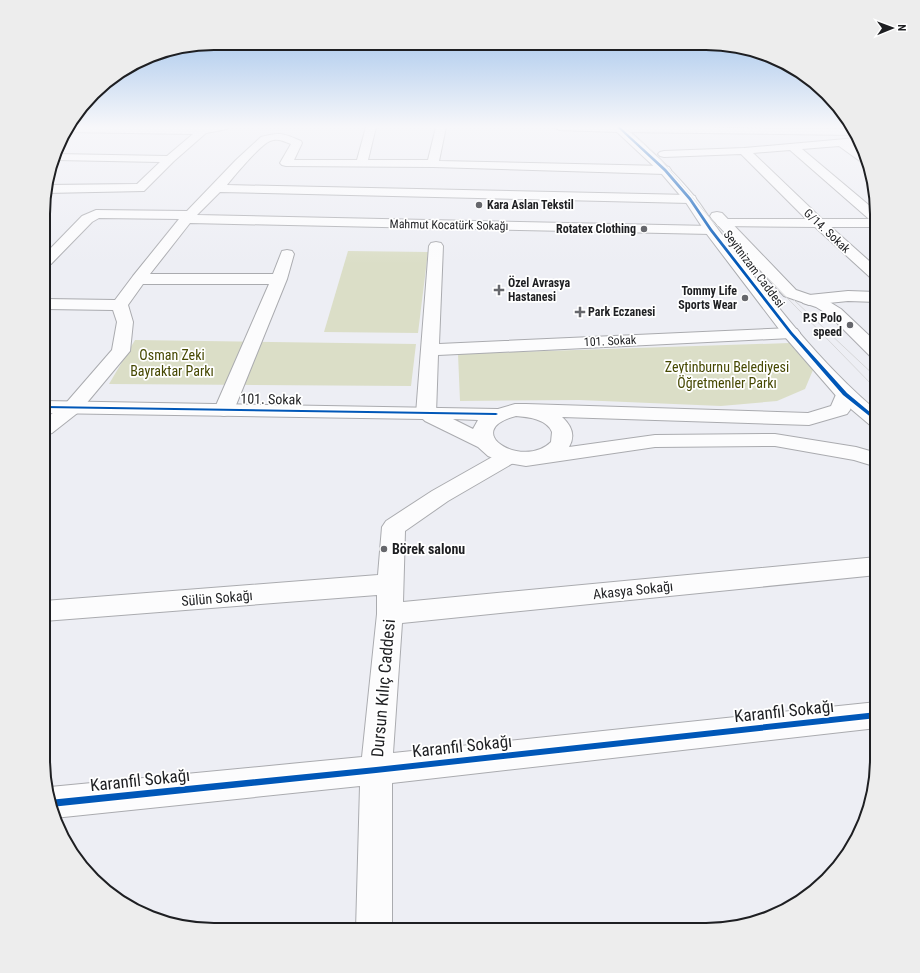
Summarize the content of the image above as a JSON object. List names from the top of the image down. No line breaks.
{"streets":{"street":["Mahmut Kocatürk Sokağı","G/14. Sokak","Seyitnizam Caddesi","101. Sokak","Akasya Sokağı","Sülün Sokağı","Dursun Kılıç Caddesi","Karanfil Sokağı"]},"crossings":[["Mahmut Kocatürk Sokağı","G/14. Sokak"],["Mahmut Kocatürk Sokağı","Seyitnizam Caddesi"],["Seyitnizam Caddesi","101. Sokak"],["101. Sokak","Dursun Kılıç Caddesi"],["Akasya Sokağı","Dursun Kılıç Caddesi"],["Sülün Sokağı","Dursun Kılıç Caddesi"],["Dursun Kılıç Caddesi","Karanfil Sokağı"]],"parks":["Osman Zeki Bayraktar Parkı","Zeytinburnu Belediyesi Öğretmenler Parkı"],"places":{"other":["Kara Aslan Tekstil","Rotatex Clothing","Tommy Life Sports Wear","P.S Polo speed","Börek salonu"],"health":["Özel Avrasya Hastanesi","Park Eczanesi"]},"north":"right"}
